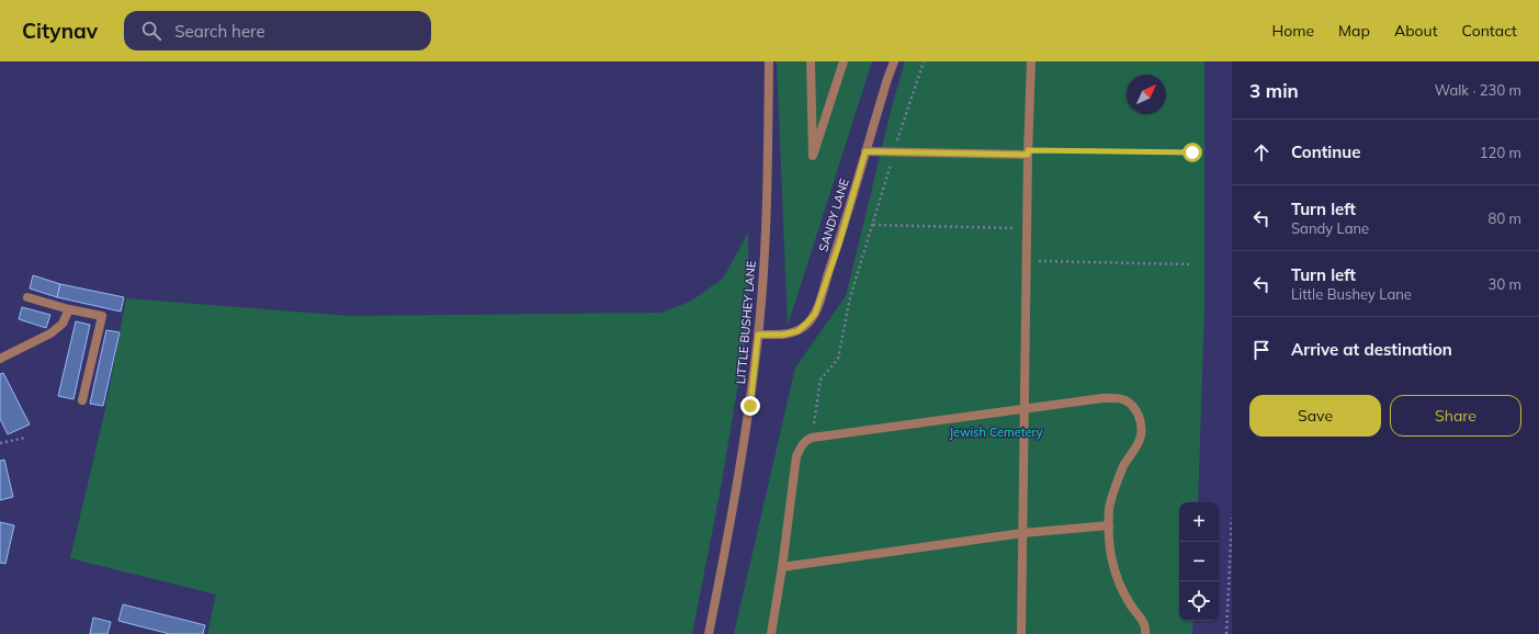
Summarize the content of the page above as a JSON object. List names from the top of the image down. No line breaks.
{"streets":{"street":["SANDY LANE","LITTLE BUSHEY LANE"]},"crossings":[["SANDY LANE","LITTLE BUSHEY LANE"]],"parks":["Jewish Cemetery"],"north":"top right","page":{"header":"Citynav","search":"Search here","nav":["Home","Map","About","Contact"],"heading":["3 min","Walk · 230 m"],"list":[["Continue","120 m"],["Turn left","Sandy Lane","80 m"],["Turn left","Little Bushey Lane","30 m"],"Arrive at destination"],"buttons":["Save","Share"],"map_buttons":["+","−"]}}
